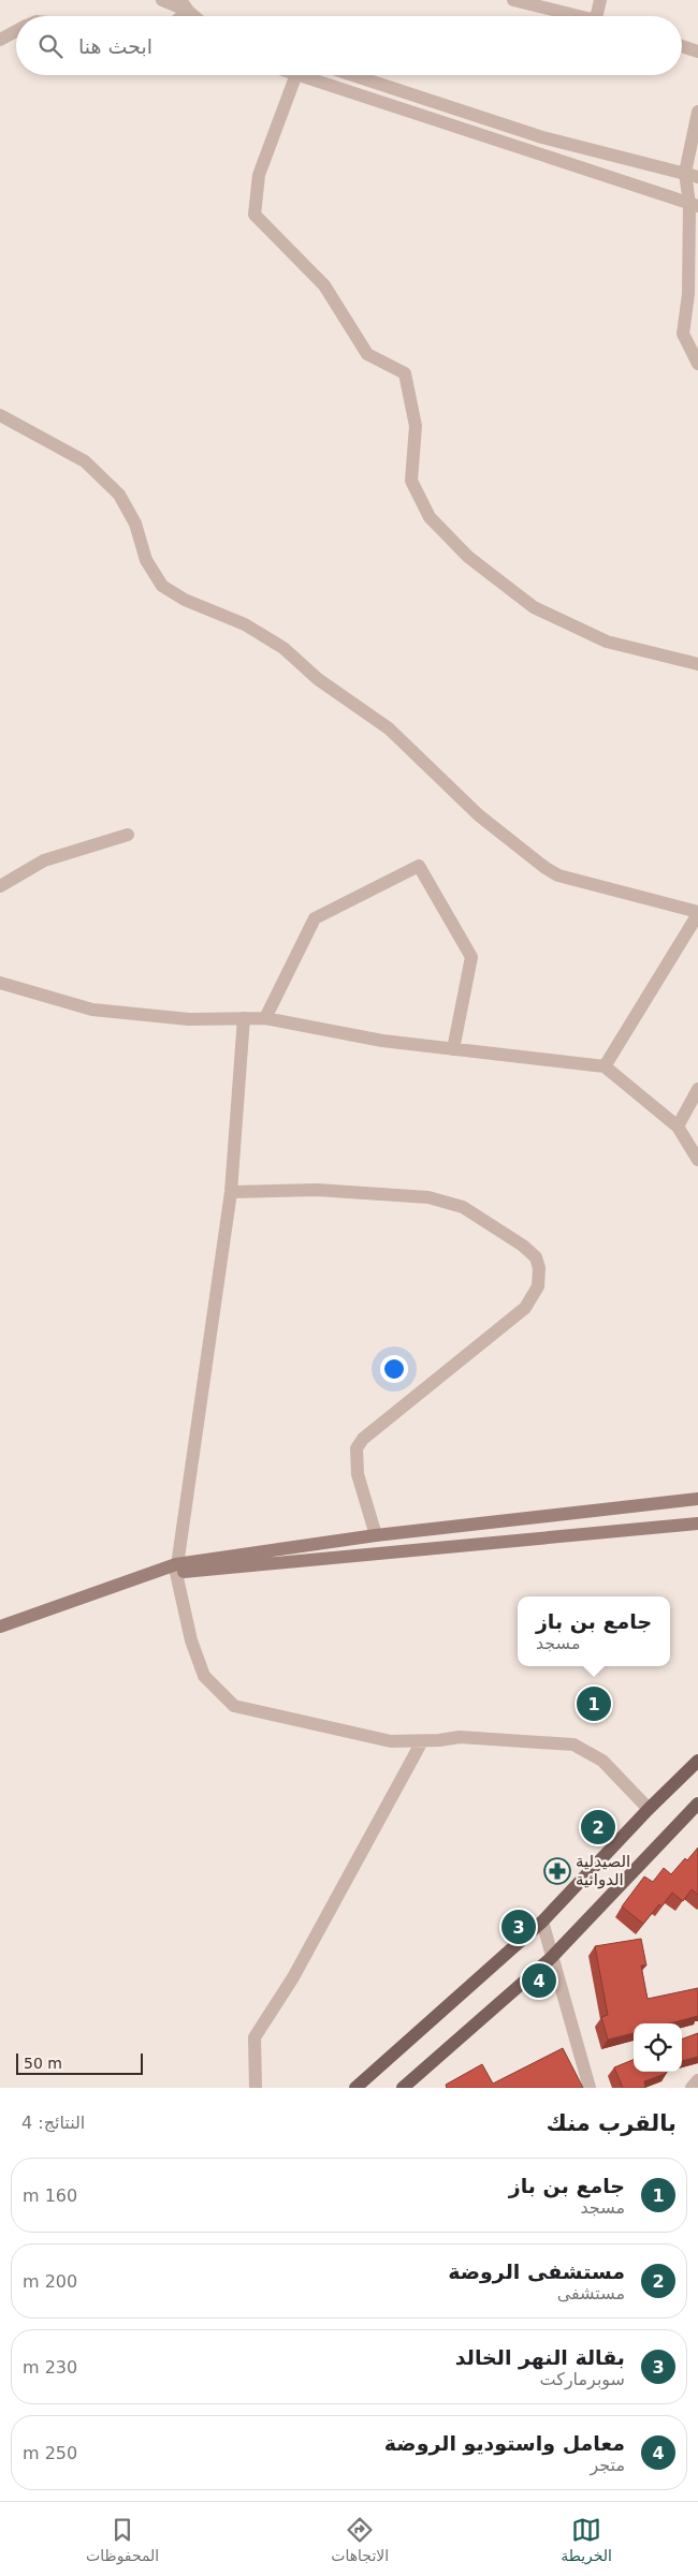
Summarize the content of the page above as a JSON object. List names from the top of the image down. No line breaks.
{"places":{"pharmacy":["الصيدلية الدوائية"]},"scale_bar":"50 m","page":{"search":"ابحث هنا","popup":["جامع بن باز","مسجد"],"pins":["1","2","3","4"],"scale":"50 m","heading":["بالقرب منك","النتائج: 4"],"list":[{"mark":"1","name":"جامع بن باز","note":"مسجد","value":"160 m"},{"mark":"2","name":"مستشفى الروضة","note":"مستشفى","value":"200 m"},{"mark":"3","name":"بقالة النهر الخالد","note":"سوبرماركت","value":"230 m"},{"mark":"4","name":"معامل واستوديو الروضة","note":"متجر","value":"250 m"}],"nav":["الخريطة","الاتجاهات","المحفوظات"]}}
